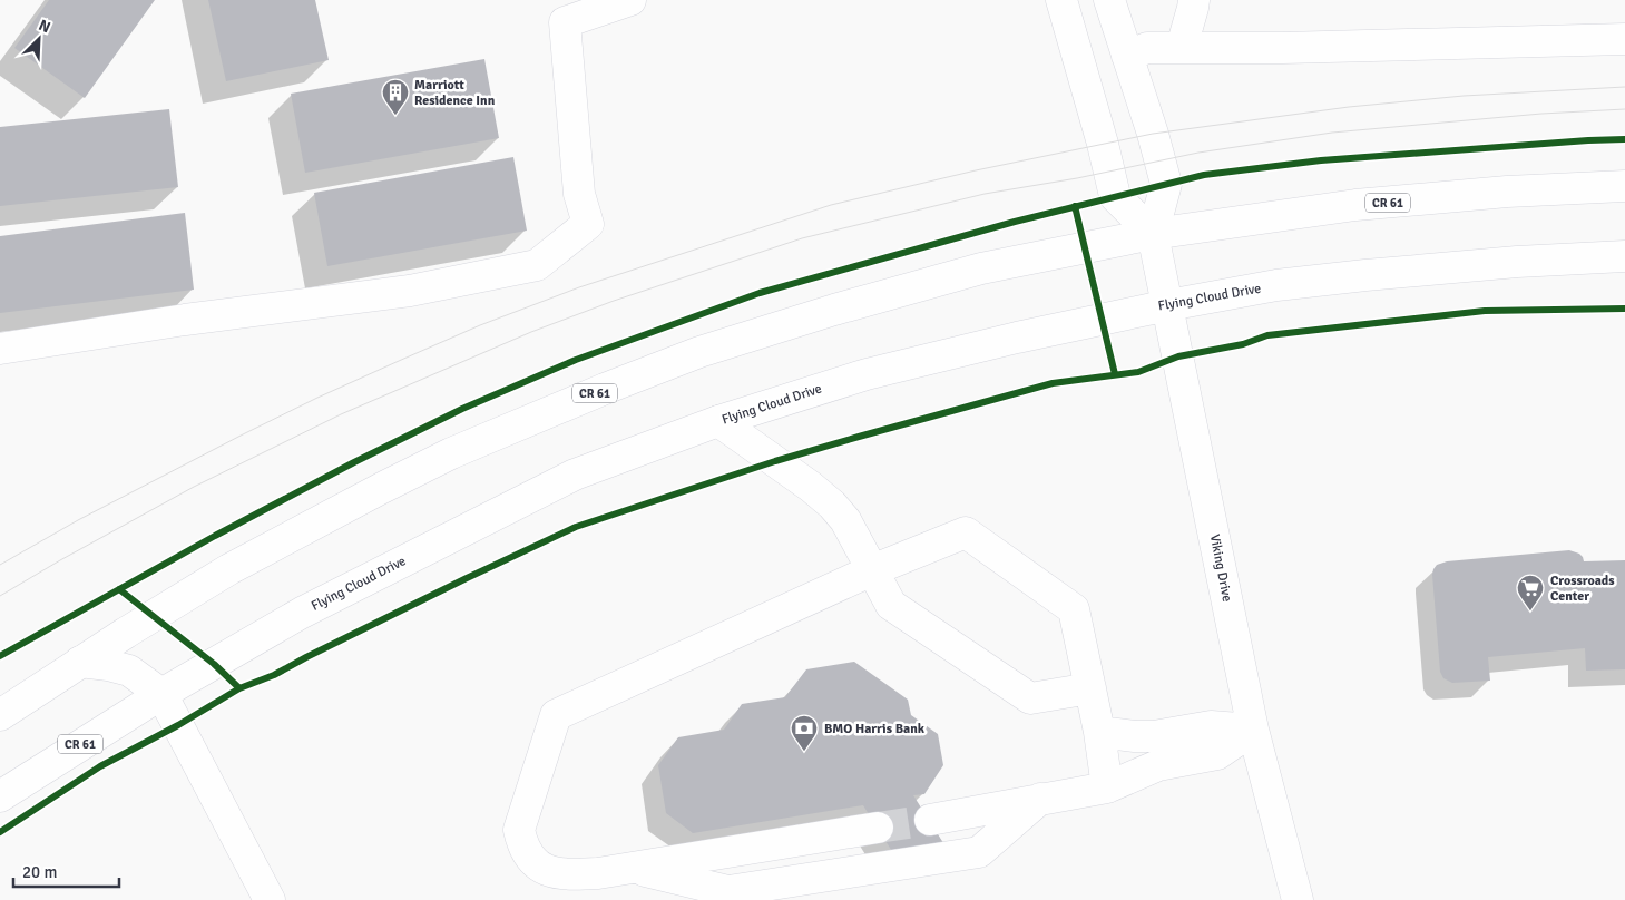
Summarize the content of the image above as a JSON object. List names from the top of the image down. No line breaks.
{"streets":{"main road":["CR 61","Flying Cloud Drive","Viking Drive"]},"crossings":[["CR 61","Viking Drive"],["Flying Cloud Drive","Viking Drive"]],"places":{"building":["Marriott Residence Inn"],"supermarket":["Crossroads Center"],"bank":["BMO Harris Bank"]},"scale_bar":"20 m","north":"top right"}
